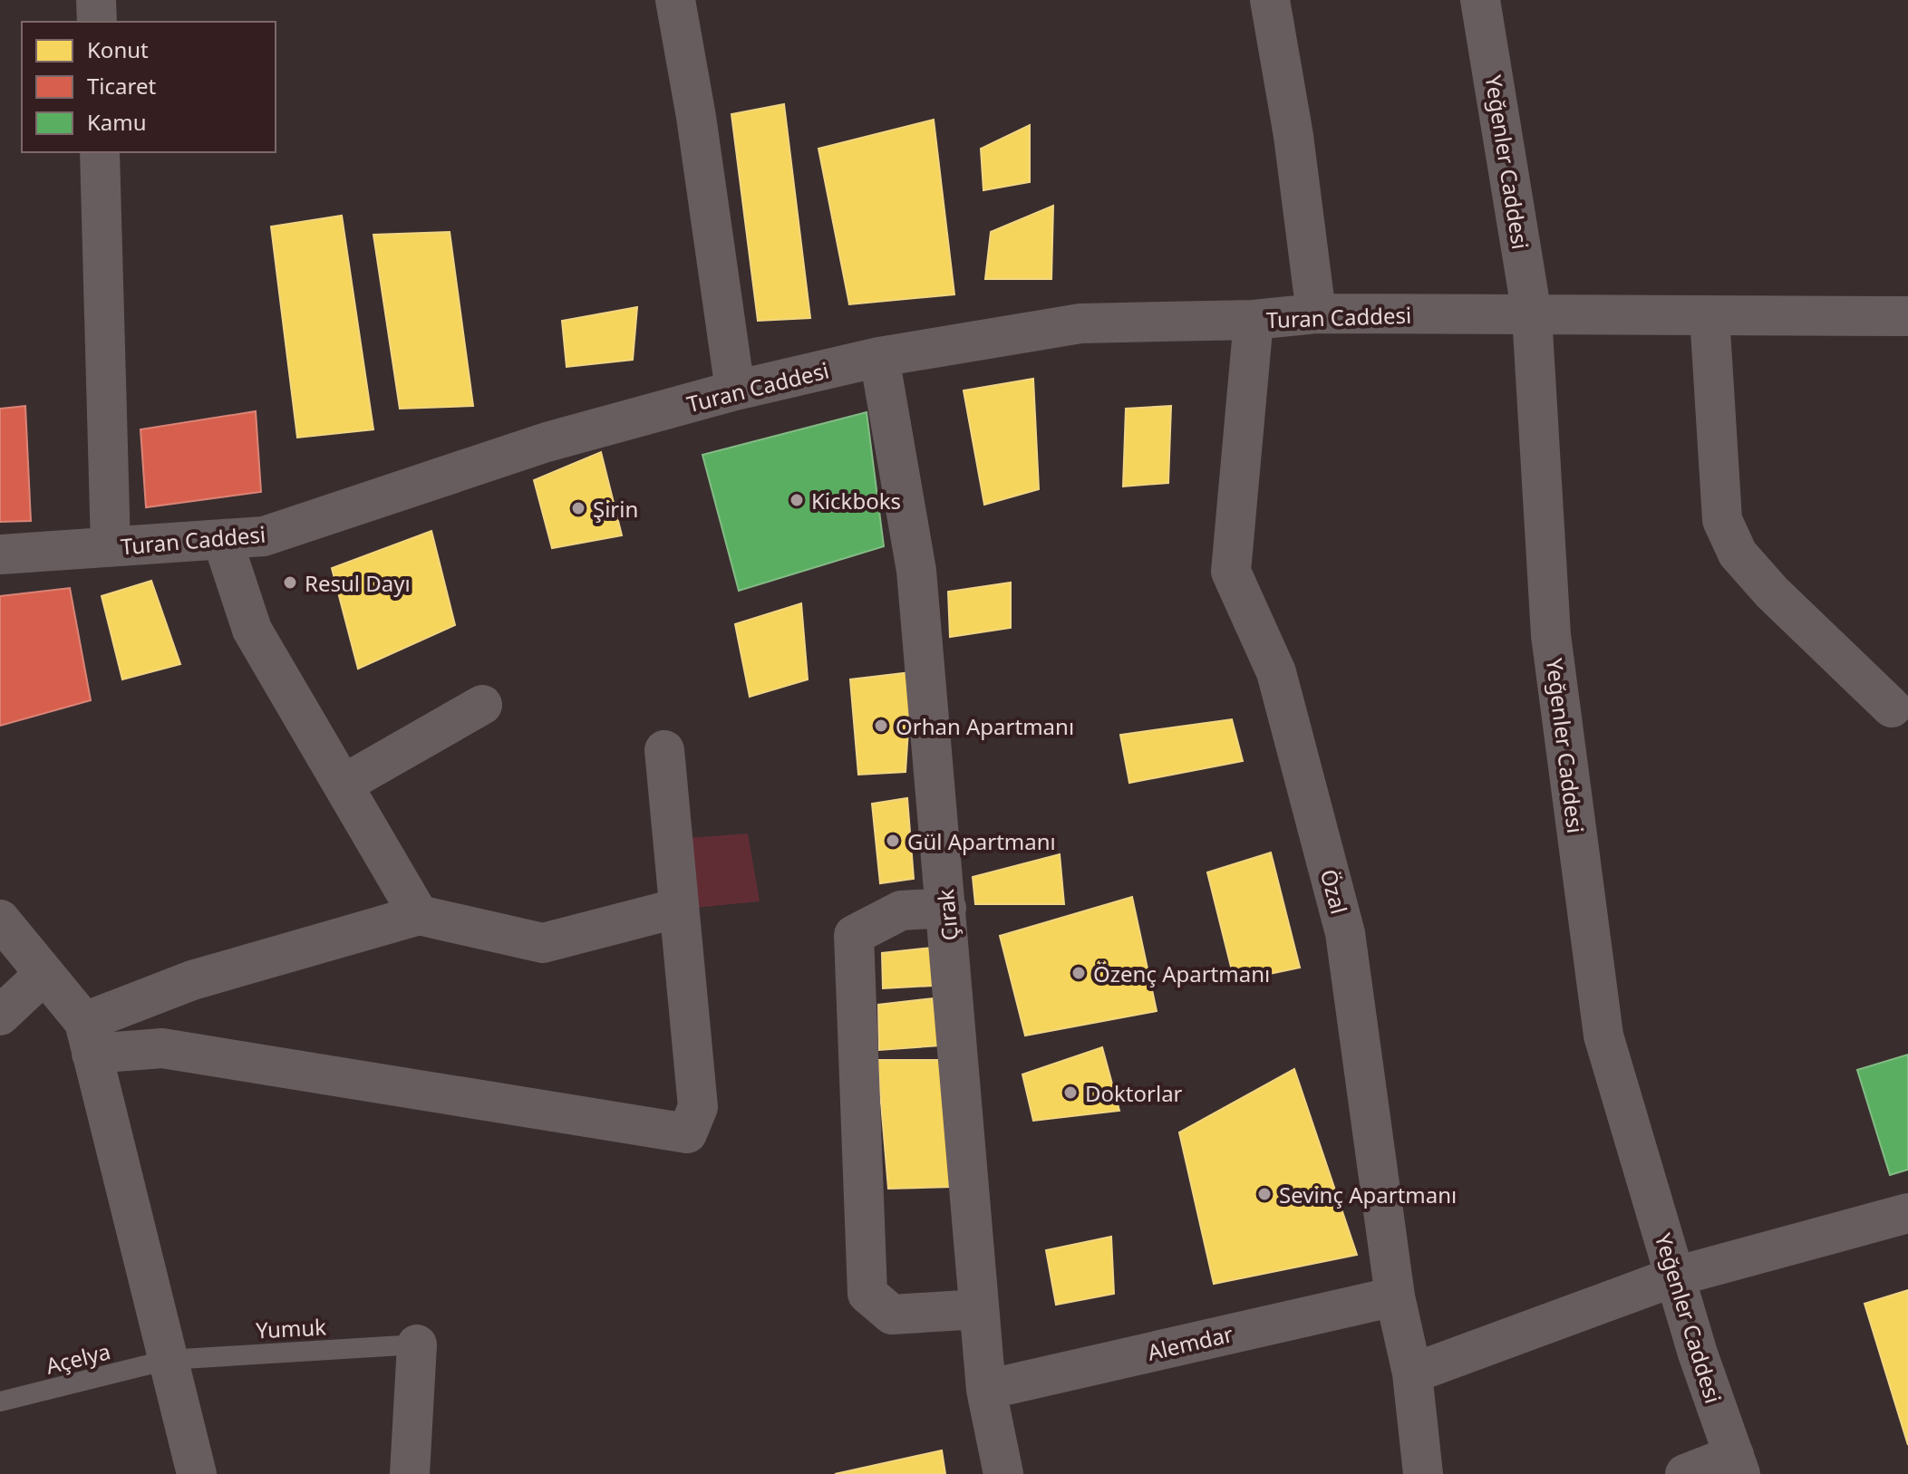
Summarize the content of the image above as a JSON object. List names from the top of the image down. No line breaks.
{"streets":{"street":["Yeğenler Caddesi","Turan Caddesi","Özal","Çırak","Alemdar"],"lane":["Yumuk","Açelya"]},"crossings":[["Yeğenler Caddesi","Turan Caddesi"],["Turan Caddesi","Özal"],["Turan Caddesi","Çırak"],["Özal","Alemdar"],["Çırak","Alemdar"],["Yumuk","Açelya"]],"places":["Kickboks","Şirin","Resul Dayı","Orhan Apartmanı","Gül Apartmanı","Özenç Apartmanı","Doktorlar","Sevinç Apartmanı"],"legend":["Konut","Ticaret","Kamu"]}
